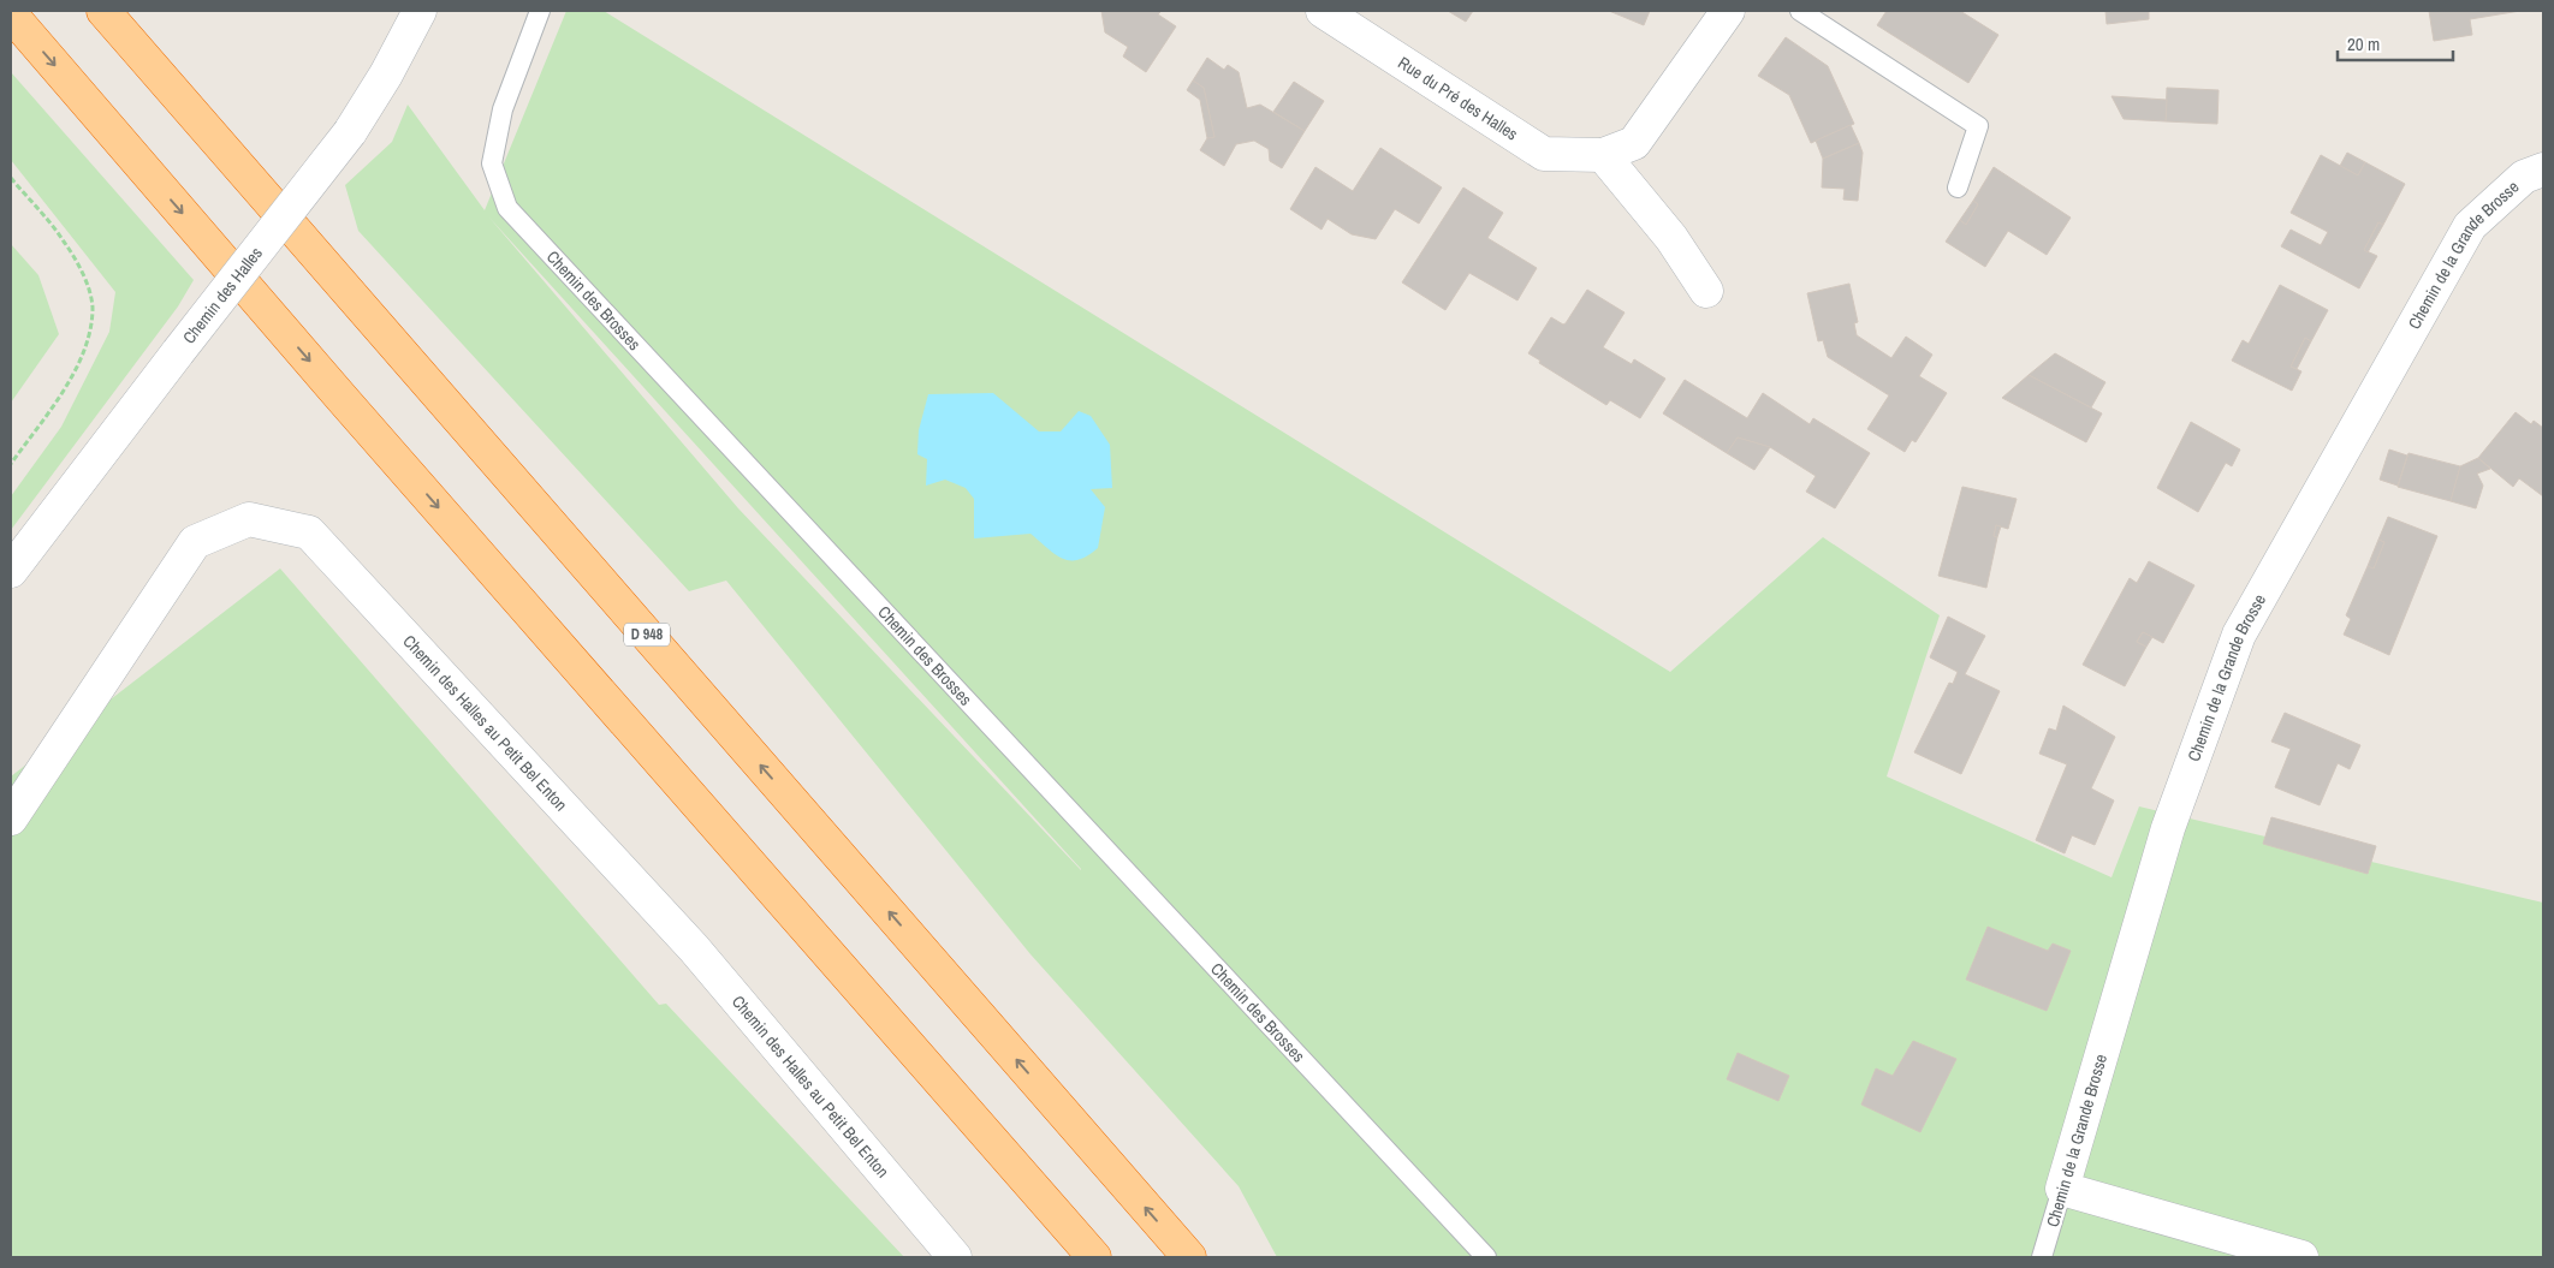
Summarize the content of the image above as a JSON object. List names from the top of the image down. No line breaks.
{"streets":{"highway":["D 948"],"street":["Rue du Pré des Halles","Chemin de la Grande Brosse","Chemin des Halles","Chemin des Halles au Petit Bel Enton"],"lane":["Chemin des Brosses"]},"scale_bar":"20 m"}
